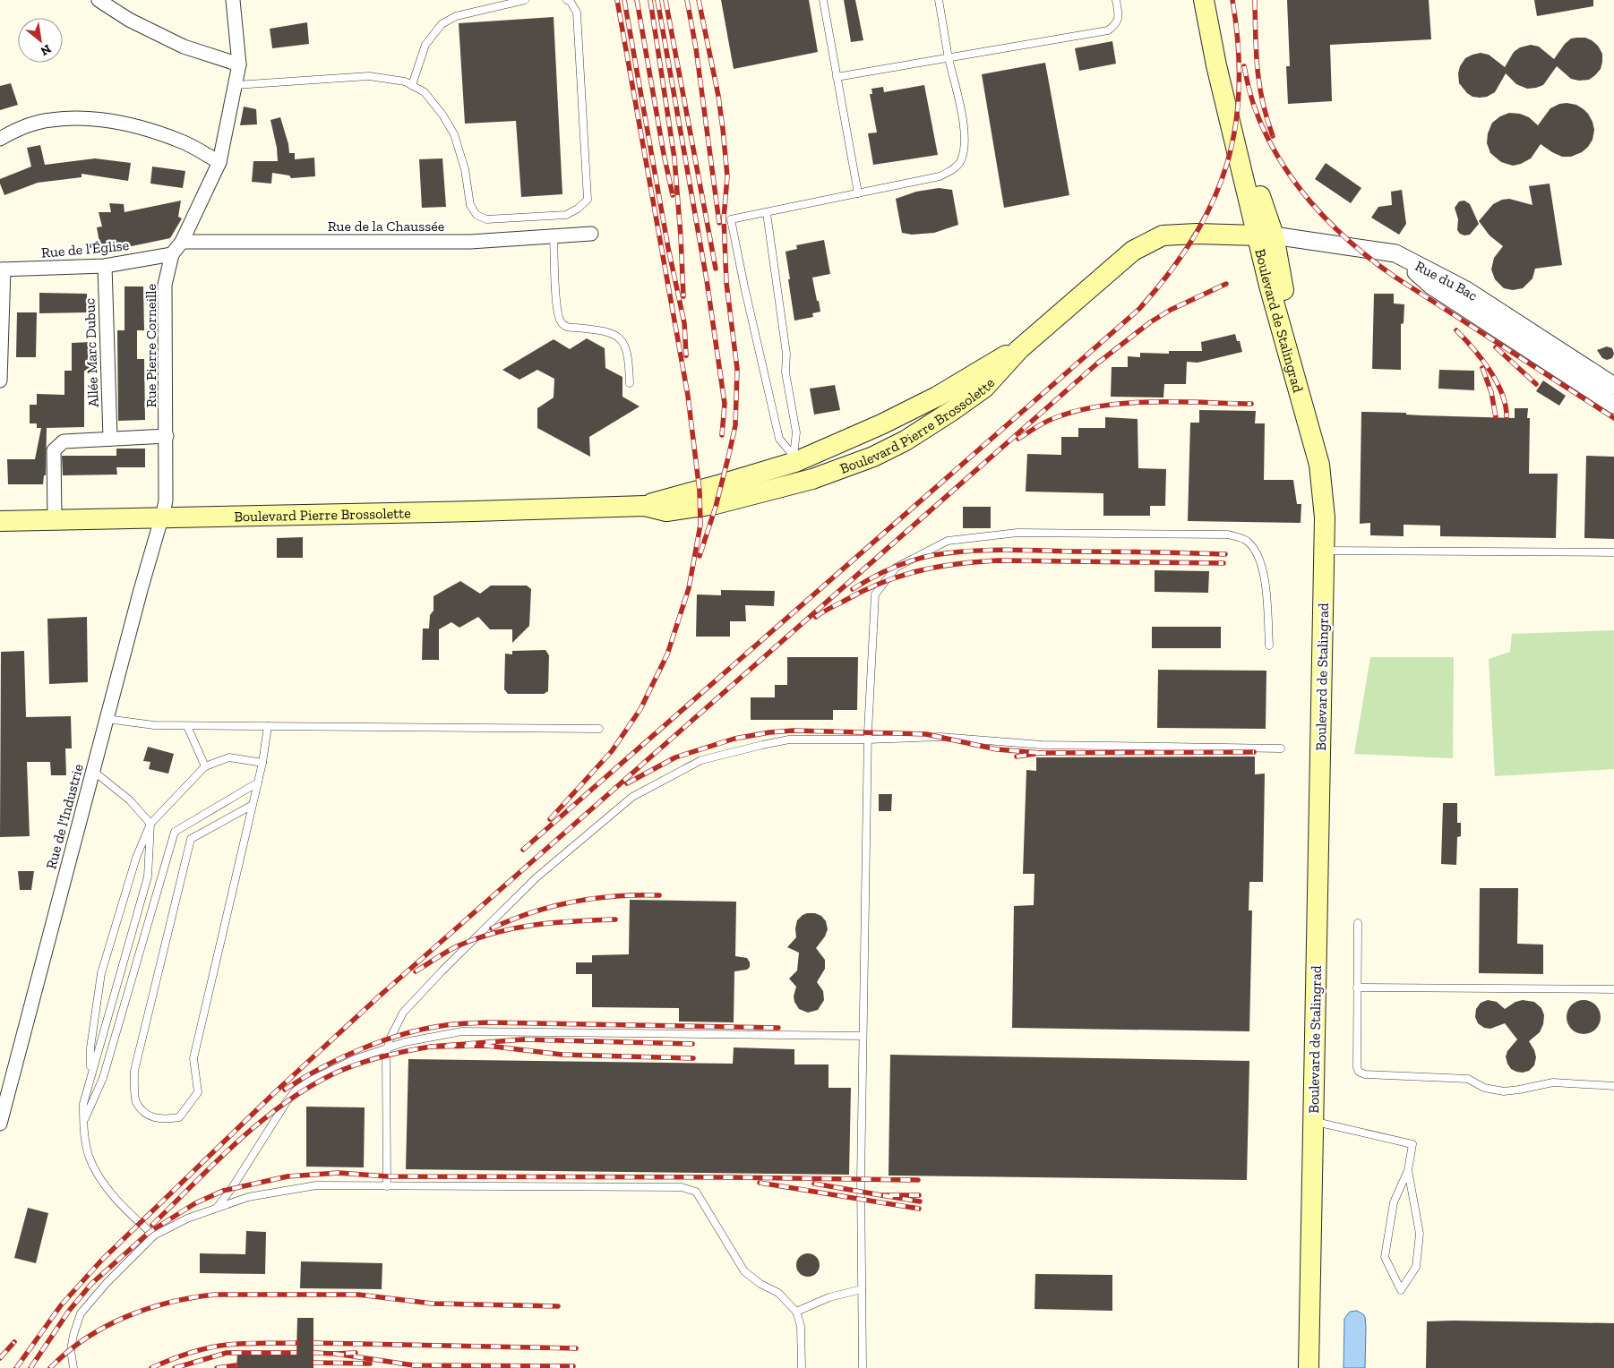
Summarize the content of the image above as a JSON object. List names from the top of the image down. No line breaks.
{"streets":{"main road":["Boulevard de Stalingrad","Boulevard Pierre Brossolette"],"street":["Rue de la Chaussée","Rue de l'Église","Rue du Bac","Rue Pierre Corneille","Allée Marc Dubuc","Rue de l'Industrie"]},"crossings":[["Rue de la Chaussée","Rue Pierre Corneille"],["Rue de l'Église","Rue Pierre Corneille"],["Rue de l'Église","Allée Marc Dubuc"],["Rue du Bac","Boulevard de Stalingrad"],["Rue du Bac","Boulevard Pierre Brossolette"],["Boulevard de Stalingrad","Boulevard Pierre Brossolette"],["Rue Pierre Corneille","Boulevard Pierre Brossolette"],["Rue Pierre Corneille","Rue de l'Industrie"],["Boulevard Pierre Brossolette","Rue de l'Industrie"]],"north":"bottom right"}
